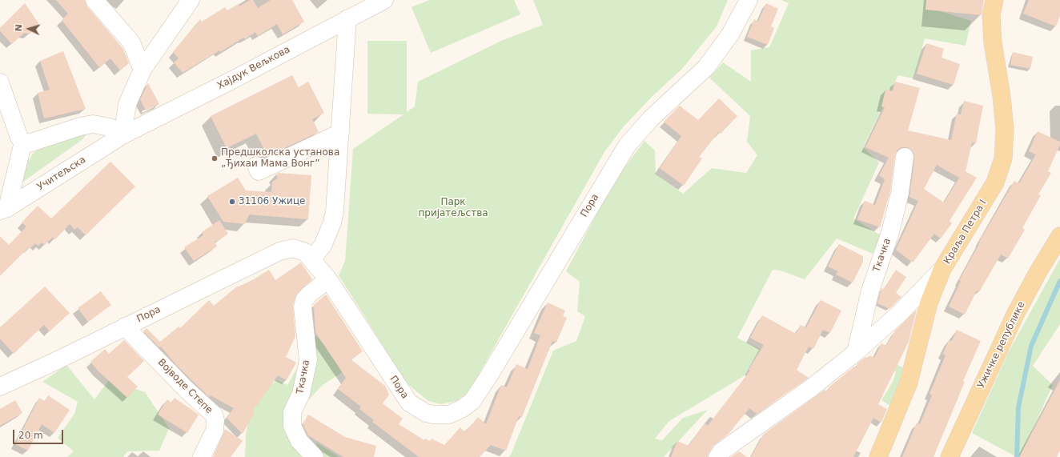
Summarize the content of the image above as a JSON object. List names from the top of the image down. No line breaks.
{"streets":{"main road":["Краља Петра I","Ужичке републике"],"street":["Хајдук Вељкова","Учитељска","Пора","Ткачка","Војводе Степе"]},"crossings":[["Хајдук Вељкова","Учитељска"],["Пора","Ткачка"],["Пора","Војводе Степе"]],"parks":["Парк пријатељства"],"places":["Предшколска установа „Ђихаи Мама Вонг”","31106 Ужице"],"scale_bar":"20 m","north":"left"}
